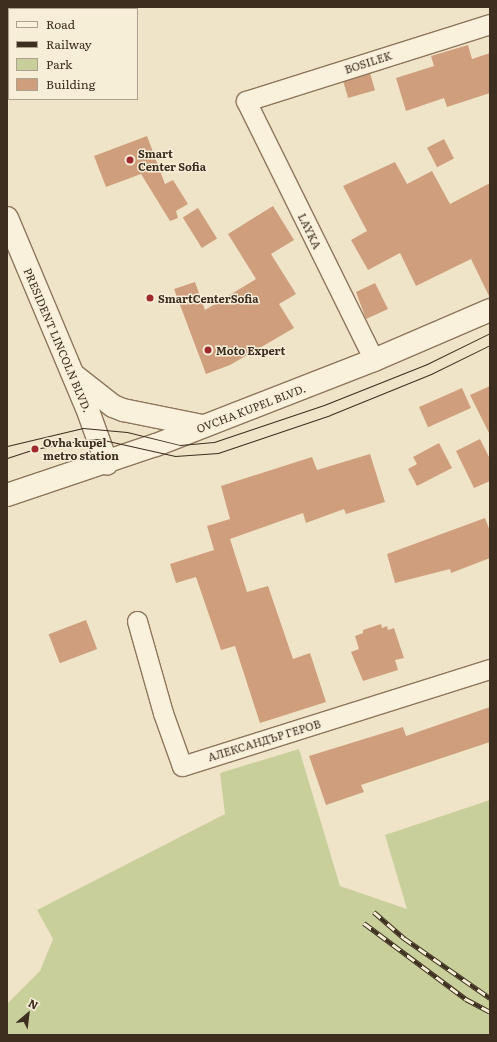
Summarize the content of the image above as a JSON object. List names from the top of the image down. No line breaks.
{"streets":{"main road":["PRESIDENT LINCOLN BLVD.","OVCHA KUPEL BLVD."],"street":["BOSILEK","LAYKA","АЛЕКСАНДЪР ГЕРОВ"]},"crossings":[["BOSILEK","LAYKA"],["LAYKA","OVCHA KUPEL BLVD."],["PRESIDENT LINCOLN BLVD.","OVCHA KUPEL BLVD."]],"places":["Smart Center Sofia","SmartCenterSofia","Moto Expert","Ovha kupel metro station"],"legend":["Road","Railway","Park","Building"],"north":"top right"}
